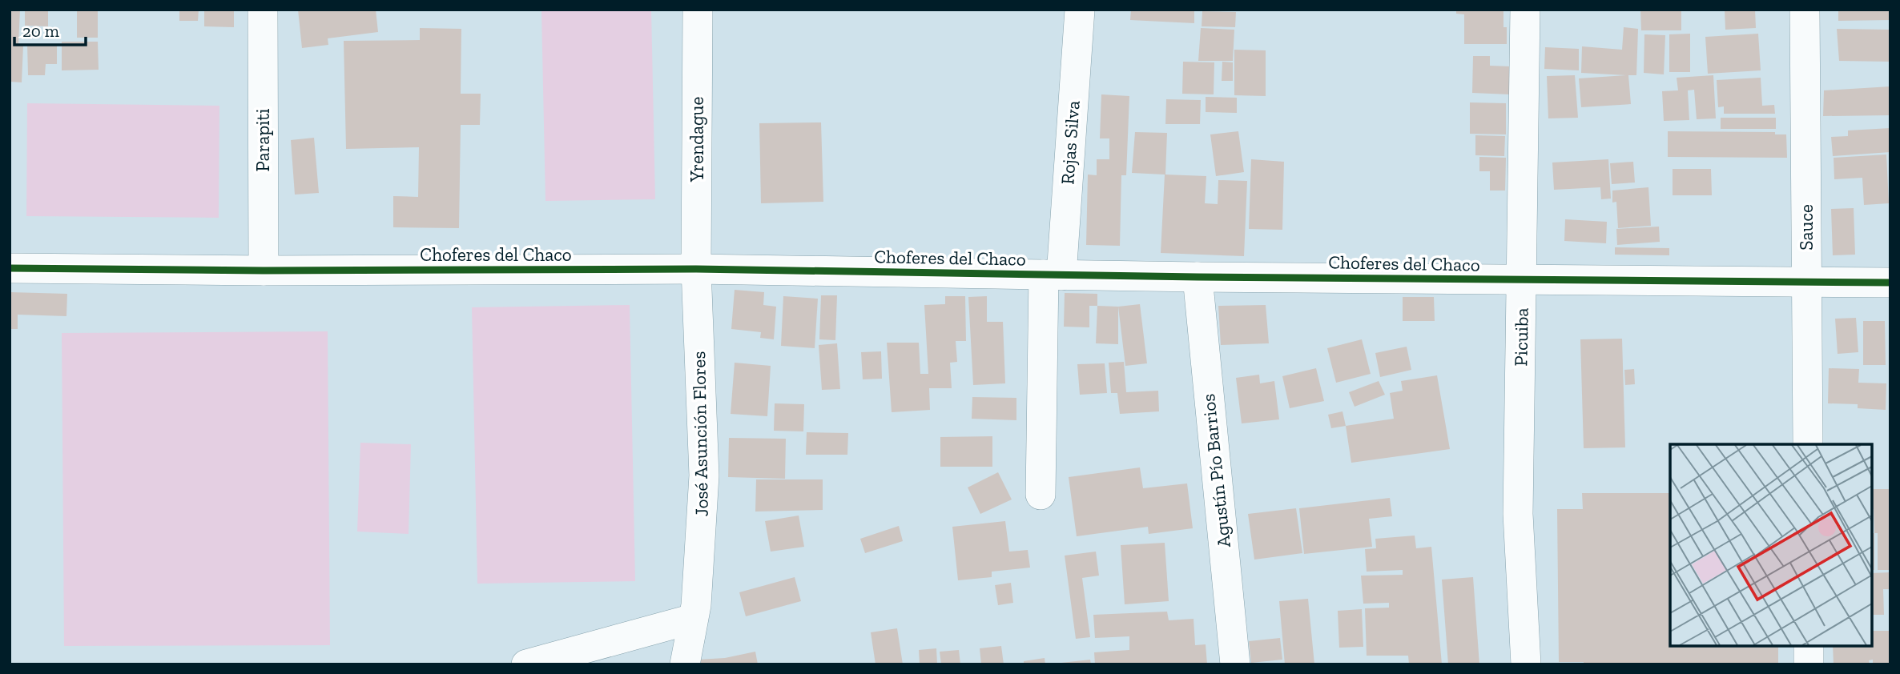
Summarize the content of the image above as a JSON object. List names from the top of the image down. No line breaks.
{"streets":{"street":["Yrendague","Parapiti","Rojas Silva","Sauce","Choferes del Chaco","Picuiba","José Asunción Flores","Agustín Pío Barrios"]},"crossings":[["Yrendague","Choferes del Chaco"],["Yrendague","José Asunción Flores"],["Parapiti","Choferes del Chaco"],["Rojas Silva","Choferes del Chaco"],["Sauce","Choferes del Chaco"],["Choferes del Chaco","Picuiba"],["Choferes del Chaco","José Asunción Flores"],["Choferes del Chaco","Agustín Pío Barrios"]],"scale_bar":"20 m"}
